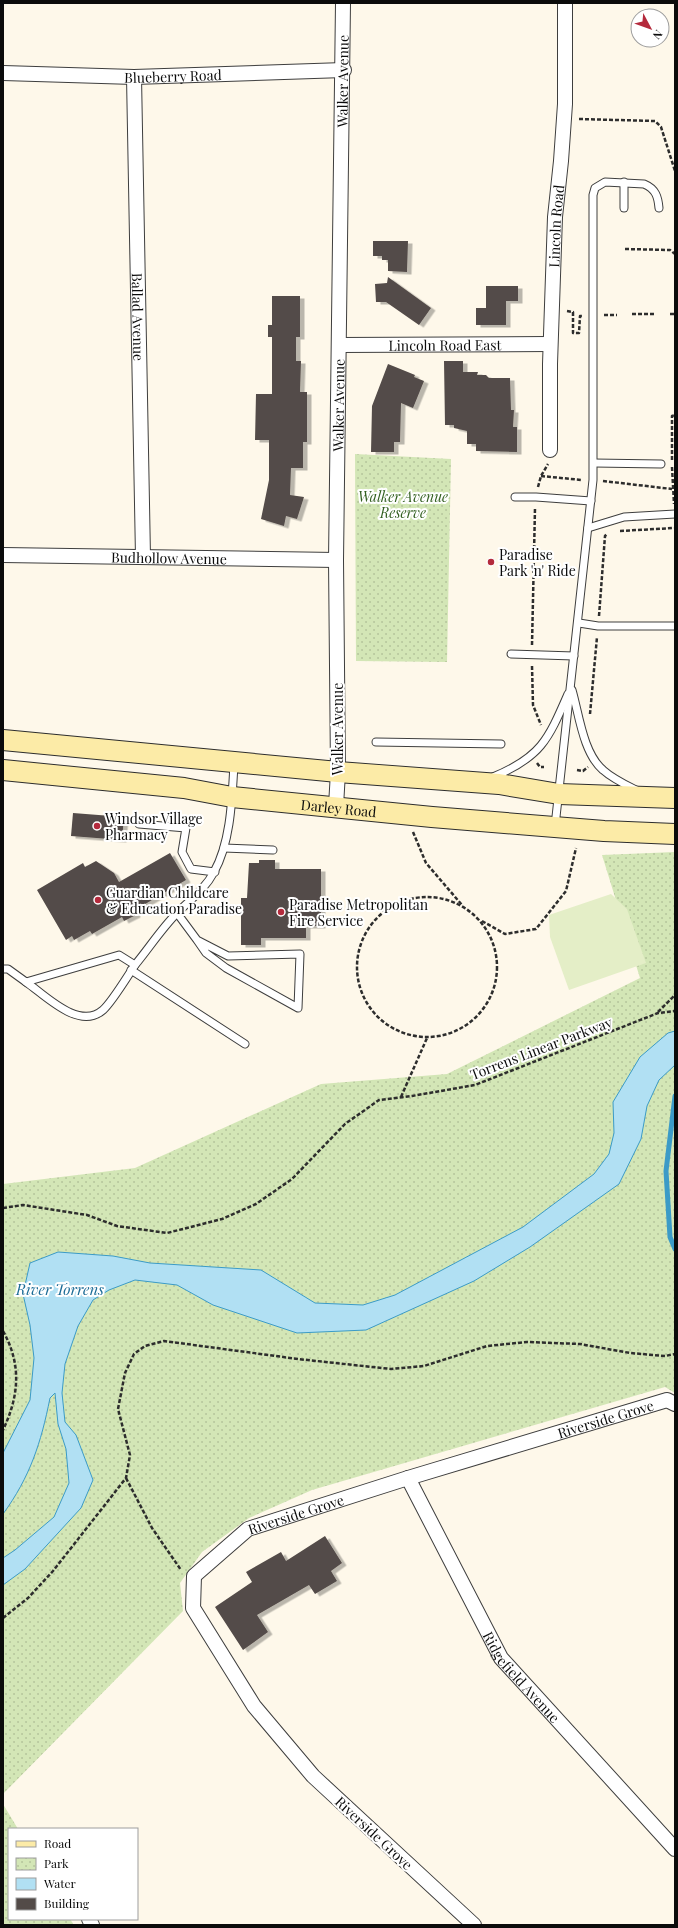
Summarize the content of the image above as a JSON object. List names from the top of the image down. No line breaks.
{"streets":{"main road":["Darley Road"],"street":["Blueberry Road","Walker Avenue","Lincoln Road","Ballad Avenue","Lincoln Road East","Budhollow Avenue","Riverside Grove","Ridgefield Avenue"],"path":["Torrens Linear Parkway"]},"crossings":[["Blueberry Road","Walker Avenue"],["Blueberry Road","Ballad Avenue"],["Walker Avenue","Lincoln Road East"],["Walker Avenue","Budhollow Avenue"],["Walker Avenue","Darley Road"],["Lincoln Road","Lincoln Road East"],["Ballad Avenue","Budhollow Avenue"],["Riverside Grove","Ridgefield Avenue"]],"water":["River Torrens"],"parks":["Walker Avenue Reserve"],"places":["Paradise Park 'n' Ride","Windsor Village Pharmacy","Guardian Childcare & Education Paradise","Paradise Metropolitan Fire Service"],"legend":["Road","Park","Water","Building"],"north":"bottom right"}
